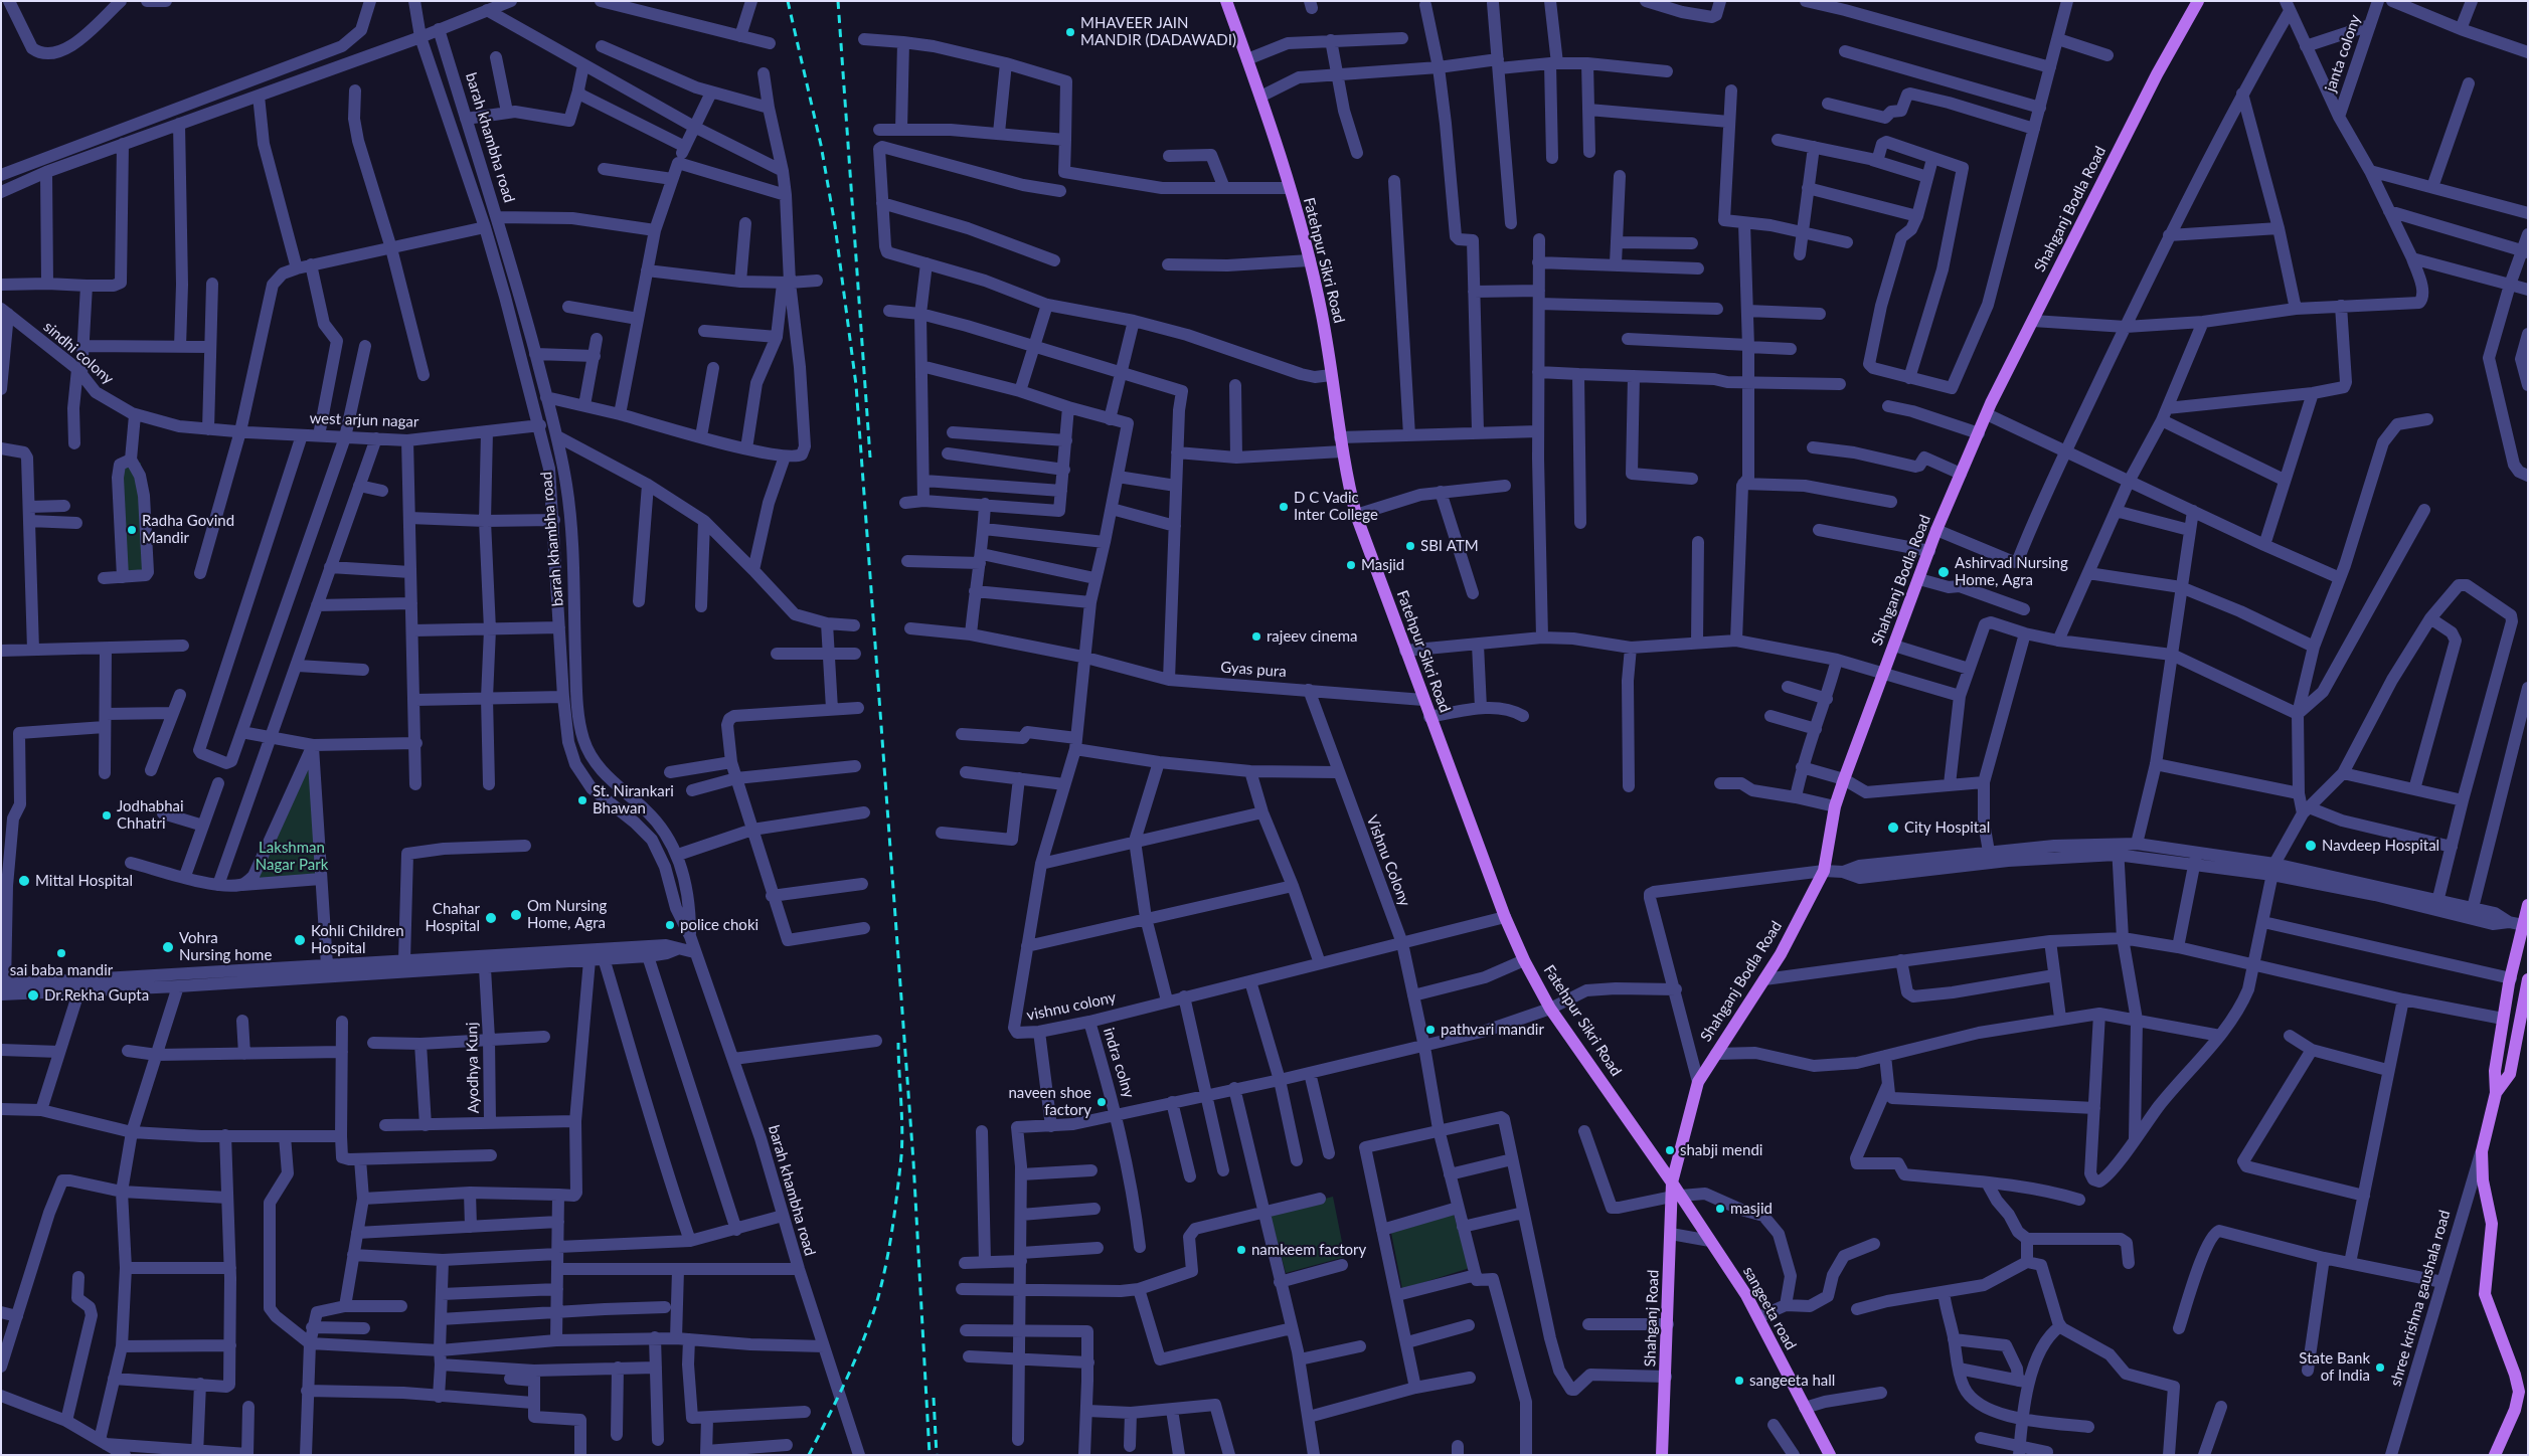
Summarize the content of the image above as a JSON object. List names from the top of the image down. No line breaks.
{"streets":{"main road":["Shahganj Bodla Road","Fatehpur Sikri Road","sangeeta road","Shahganj Road"],"street":["janta colony","barah khambha road","sindhi colony","west arjun nagar","Gyas pura","Vishnu Colony","vishnu colony","indra colny","Ayodhya Kunj","shree krishna gaushala road"]},"crossings":[["barah khambha road","west arjun nagar"],["Shahganj Bodla Road","Fatehpur Sikri Road"],["Shahganj Bodla Road","sangeeta road"],["Fatehpur Sikri Road","Gyas pura"],["Fatehpur Sikri Road","vishnu colony"],["Fatehpur Sikri Road","sangeeta road"],["sindhi colony","west arjun nagar"],["Gyas pura","Vishnu Colony"],["Gyas pura","vishnu colony"],["Vishnu Colony","vishnu colony"],["vishnu colony","indra colny"],["sangeeta road","Shahganj Road"]],"parks":["Lakshman Nagar Park"],"places":["MHAVEER JAIN MANDIR (DADAWADI)","D C Vadic Inter College","Radha Govind Mandir","SBI ATM","Masjid","Ashirvad Nursing Home, Agra","rajeev cinema","St. Nirankari Bhawan","Jodhabhai Chhatri","City Hospital","Navdeep Hospital","Mittal Hospital","Om Nursing Home, Agra","Chahar Hospital","police choki","Kohli Children Hospital","Vohra Nursing home","sai baba mandir","Dr.Rekha Gupta","pathvari mandir","naveen shoe factory","shabji mendi","masjid","namkeem factory","State Bank of India","sangeeta hall"]}
